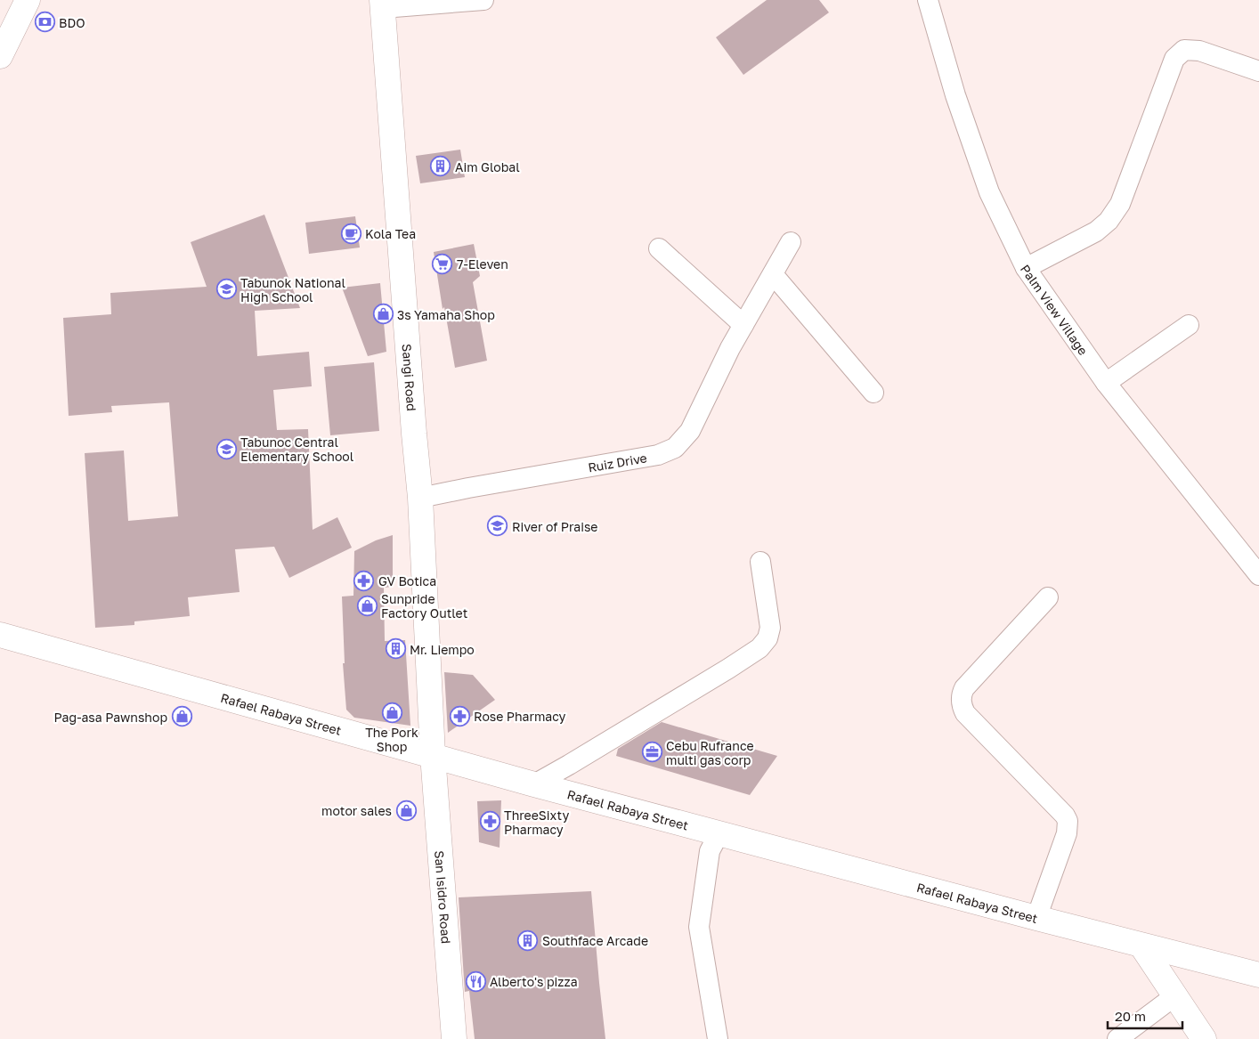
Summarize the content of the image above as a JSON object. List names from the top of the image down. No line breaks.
{"streets":{"main road":["Sangi Road","Rafael Rabaya Street","San Isidro Road"],"street":["Palm View Village","Ruiz Drive"]},"crossings":[["Sangi Road","Ruiz Drive"],["Sangi Road","Rafael Rabaya Street"],["Sangi Road","San Isidro Road"],["Rafael Rabaya Street","San Isidro Road"]],"places":{"bank":["BDO"],"building":["Aim Global","Mr. Liempo","Southface Arcade"],"cafe":["Kola Tea"],"supermarket":["7-Eleven"],"school or university":["Tabunok National High School","Tabunoc Central Elementary School","River of Praise"],"shop":["3s Yamaha Shop","Sunpride Factory Outlet","The Pork Shop","Pag-asa Pawnshop","motor sales"],"pharmacy":["GV Botica","Rose Pharmacy","ThreeSixty Pharmacy"],"office":["Cebu Rufrance multi gas corp"],"restaurant":["Alberto's pizza"]},"scale_bar":"20 m"}
